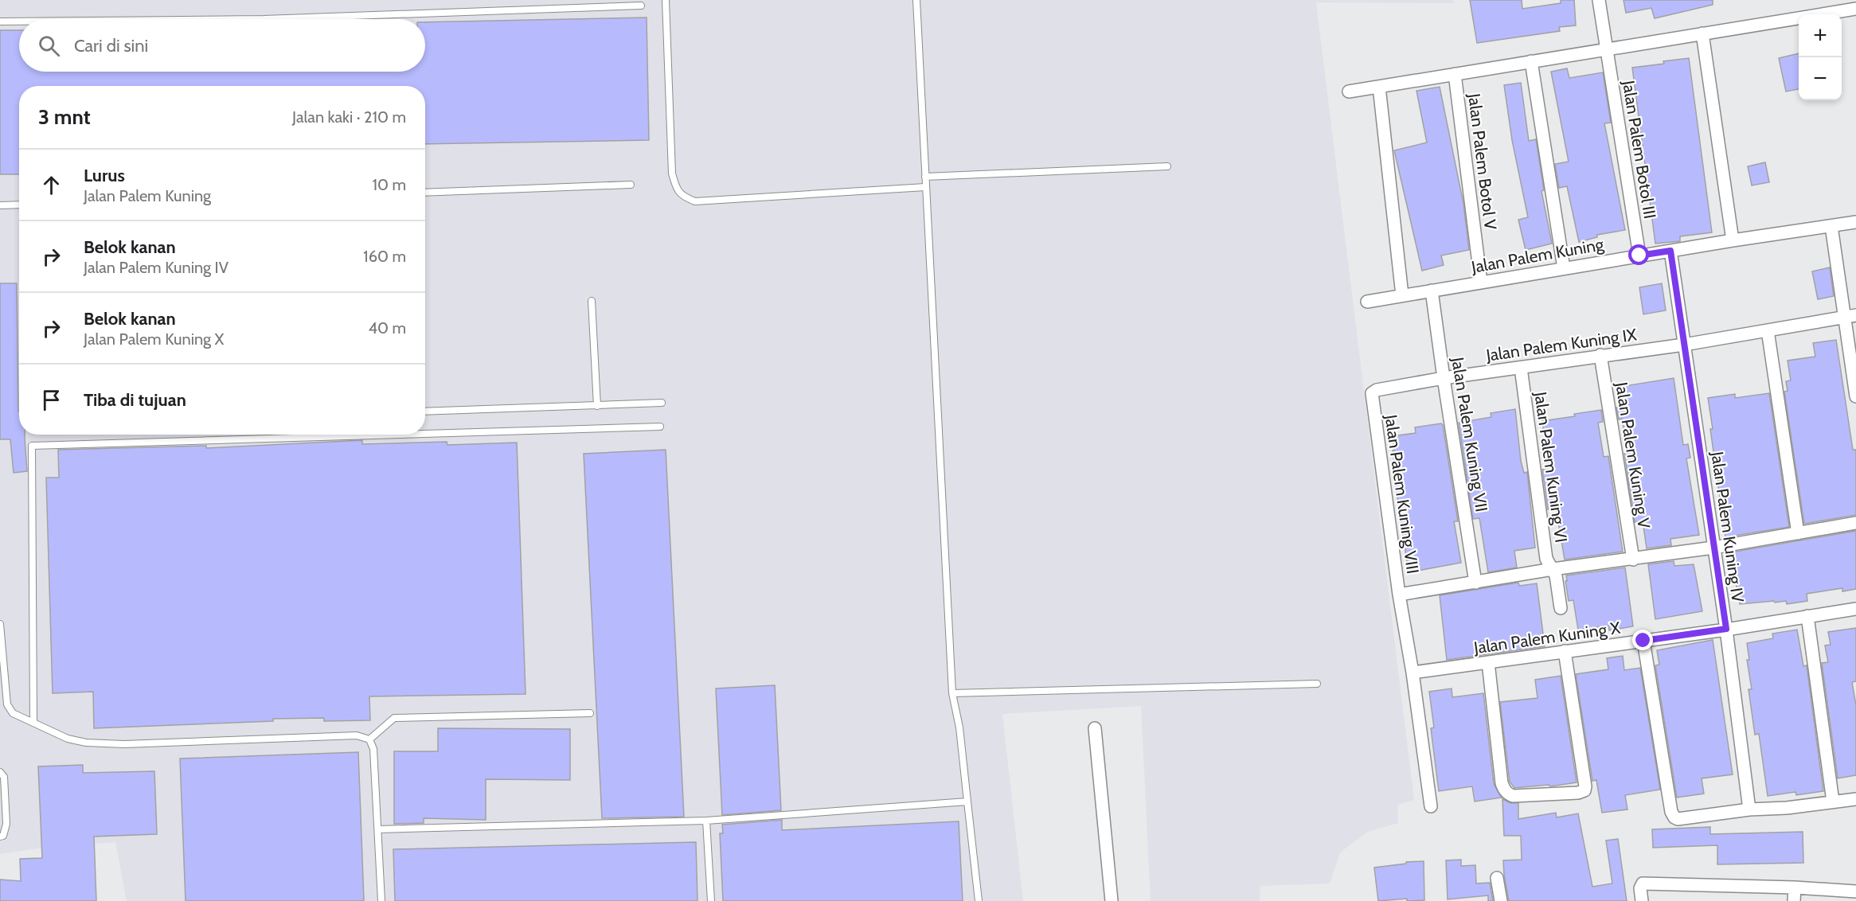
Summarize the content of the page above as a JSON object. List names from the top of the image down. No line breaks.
{"streets":{"street":["Jalan Palem Botol III","Jalan Palem Botol V","Jalan Palem Kuning","Jalan Palem Kuning IX","Jalan Palem Kuning VII","Jalan Palem Kuning V","Jalan Palem Kuning VI","Jalan Palem Kuning VIII","Jalan Palem Kuning IV","Jalan Palem Kuning X"]},"crossings":[["Jalan Palem Botol III","Jalan Palem Kuning"],["Jalan Palem Botol V","Jalan Palem Kuning"],["Jalan Palem Kuning","Jalan Palem Kuning VII"],["Jalan Palem Kuning","Jalan Palem Kuning IV"],["Jalan Palem Kuning IX","Jalan Palem Kuning VII"],["Jalan Palem Kuning IX","Jalan Palem Kuning V"],["Jalan Palem Kuning IX","Jalan Palem Kuning VI"],["Jalan Palem Kuning IX","Jalan Palem Kuning VIII"],["Jalan Palem Kuning IX","Jalan Palem Kuning IV"],["Jalan Palem Kuning VII","Jalan Palem Kuning VIII"],["Jalan Palem Kuning VIII","Jalan Palem Kuning X"],["Jalan Palem Kuning IV","Jalan Palem Kuning X"]],"page":{"map_buttons":["+","−"],"search":"Cari di sini","heading":["3 mnt","Jalan kaki · 210 m"],"list":[["Lurus","Jalan Palem Kuning","10 m"],["Belok kanan","Jalan Palem Kuning IV","160 m"],["Belok kanan","Jalan Palem Kuning X","40 m"],"Tiba di tujuan"]}}
